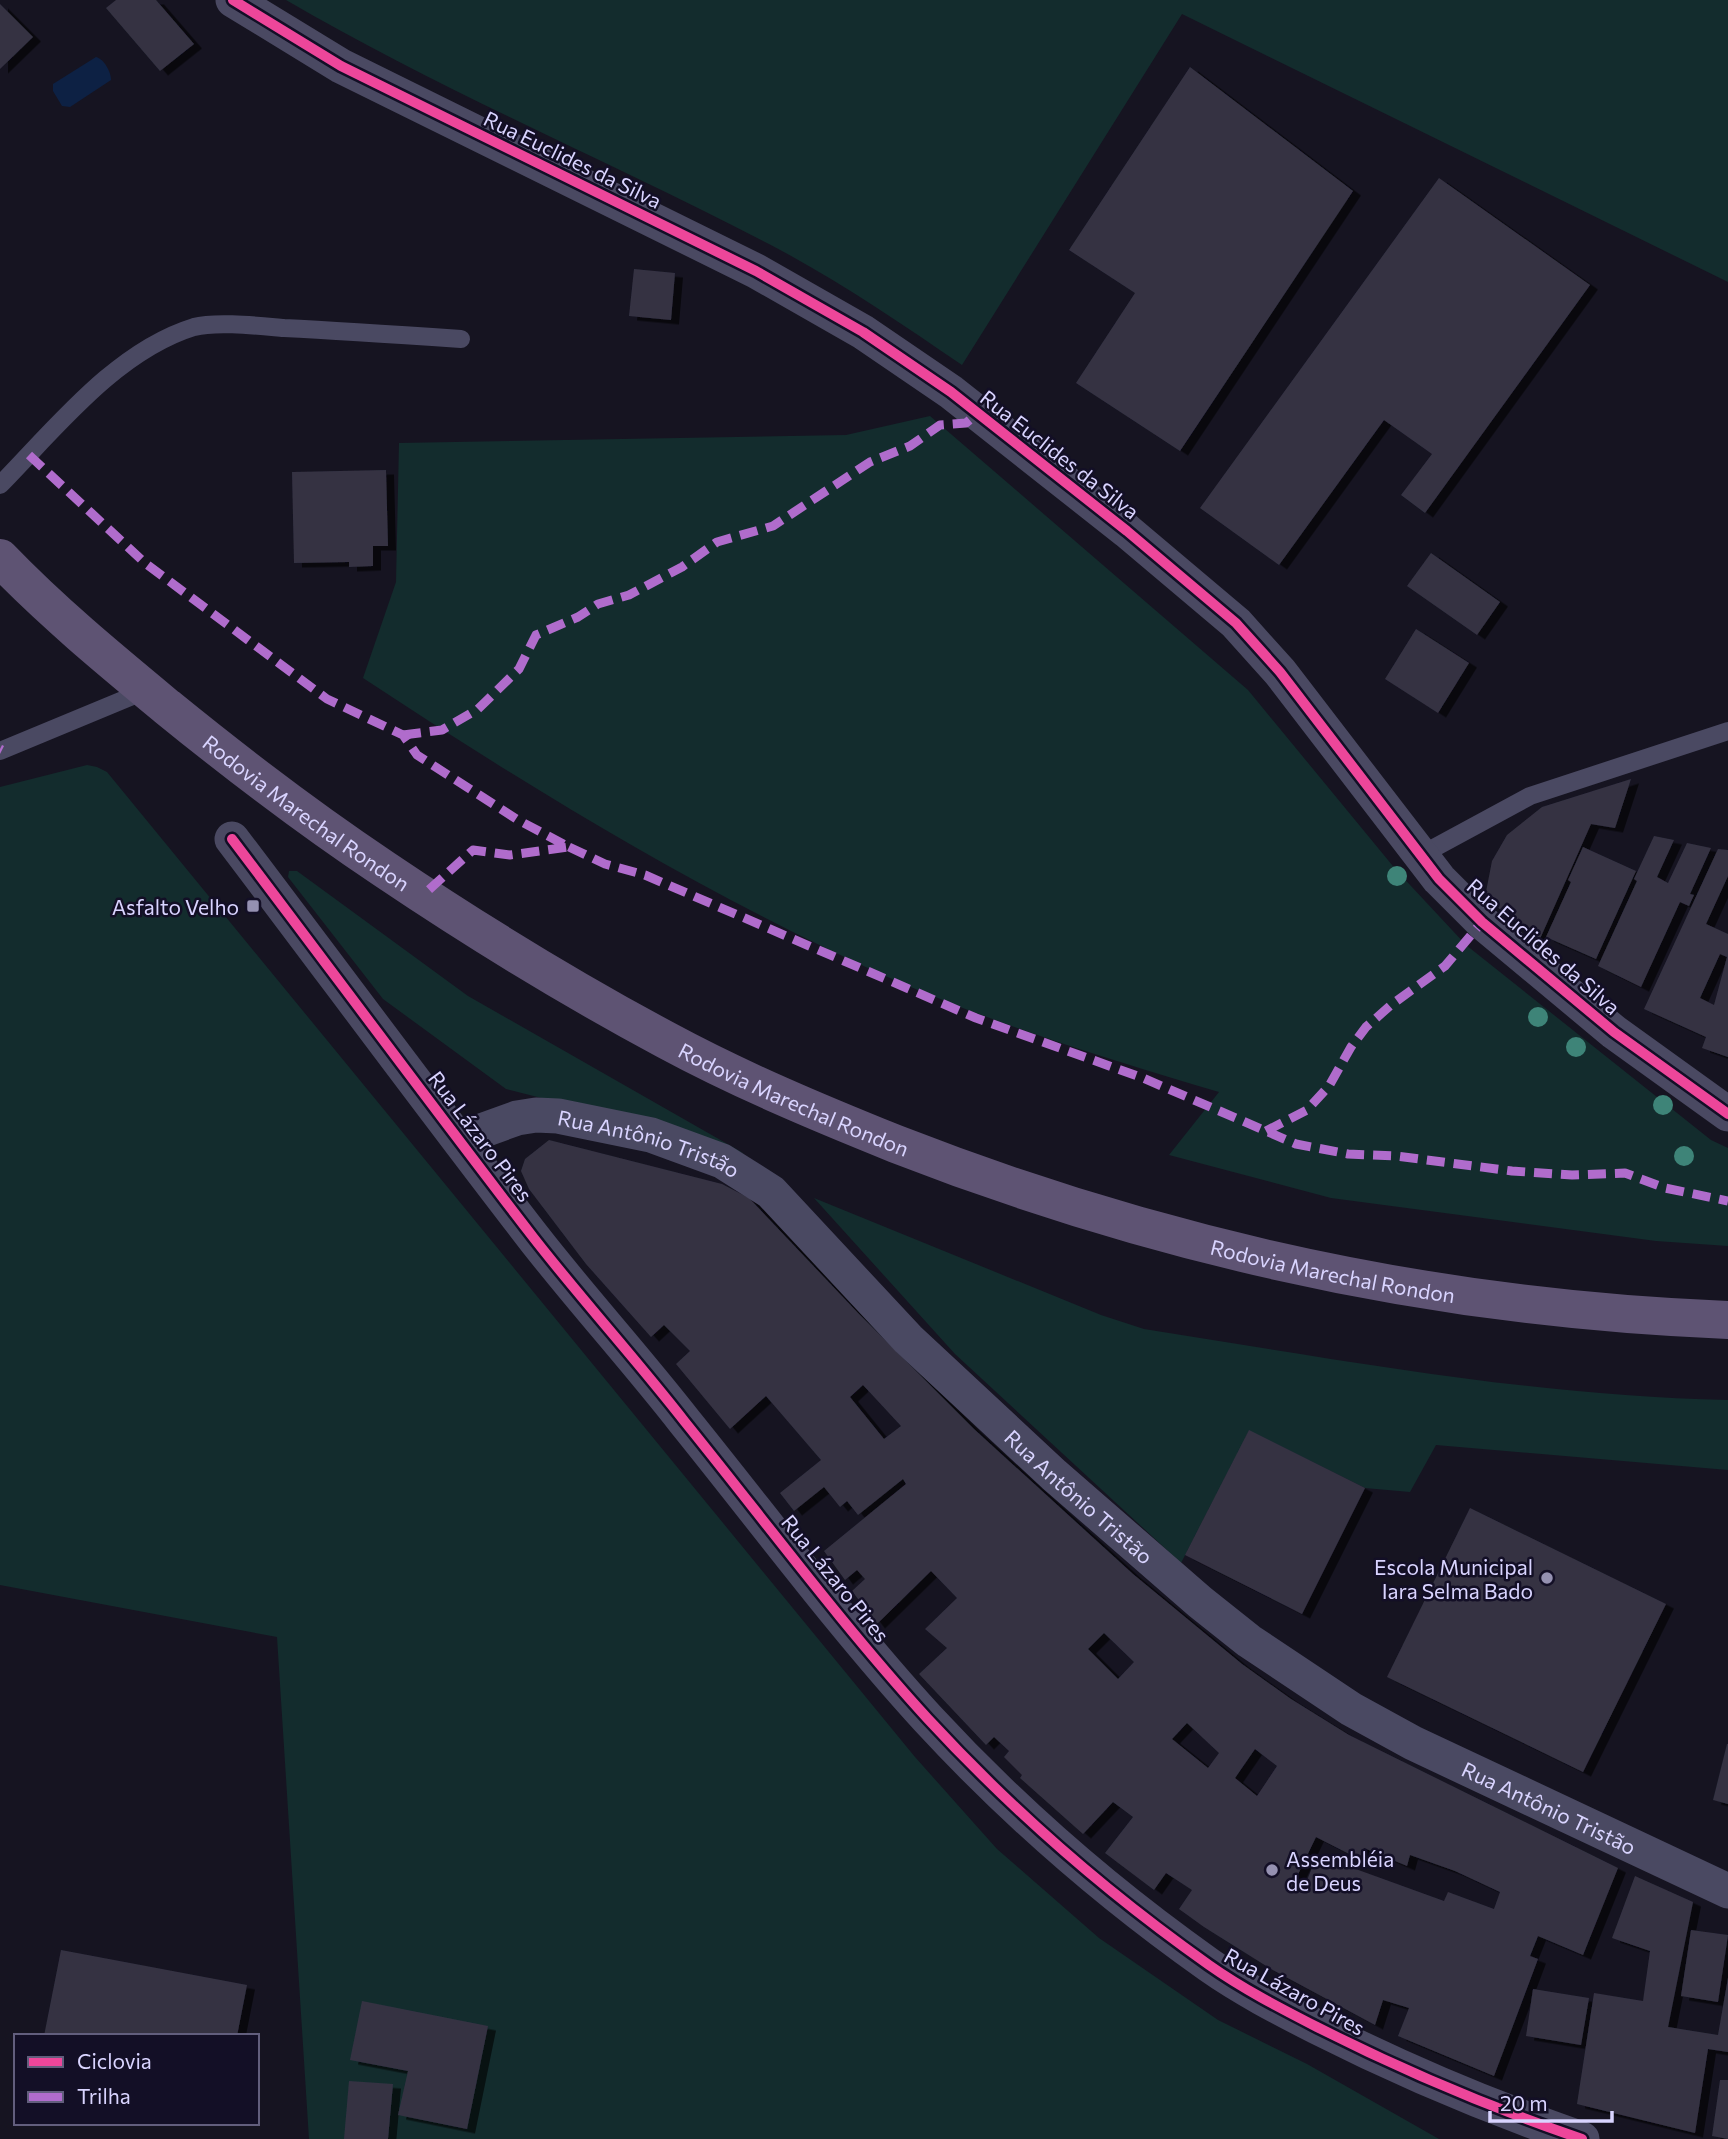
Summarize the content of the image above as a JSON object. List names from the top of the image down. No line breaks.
{"streets":{"main road":["Rodovia Marechal Rondon"],"street":["Rua Euclides da Silva","Rua Lázaro Pires","Rua Antônio Tristão"]},"crossings":[["Rua Lázaro Pires","Rua Antônio Tristão"]],"places":{"transit":["Asfalto Velho"],"other":["Escola Municipal Iara Selma Bado","Assembléia de Deus"]},"legend":["Ciclovia","Trilha"],"scale_bar":"20 m"}
